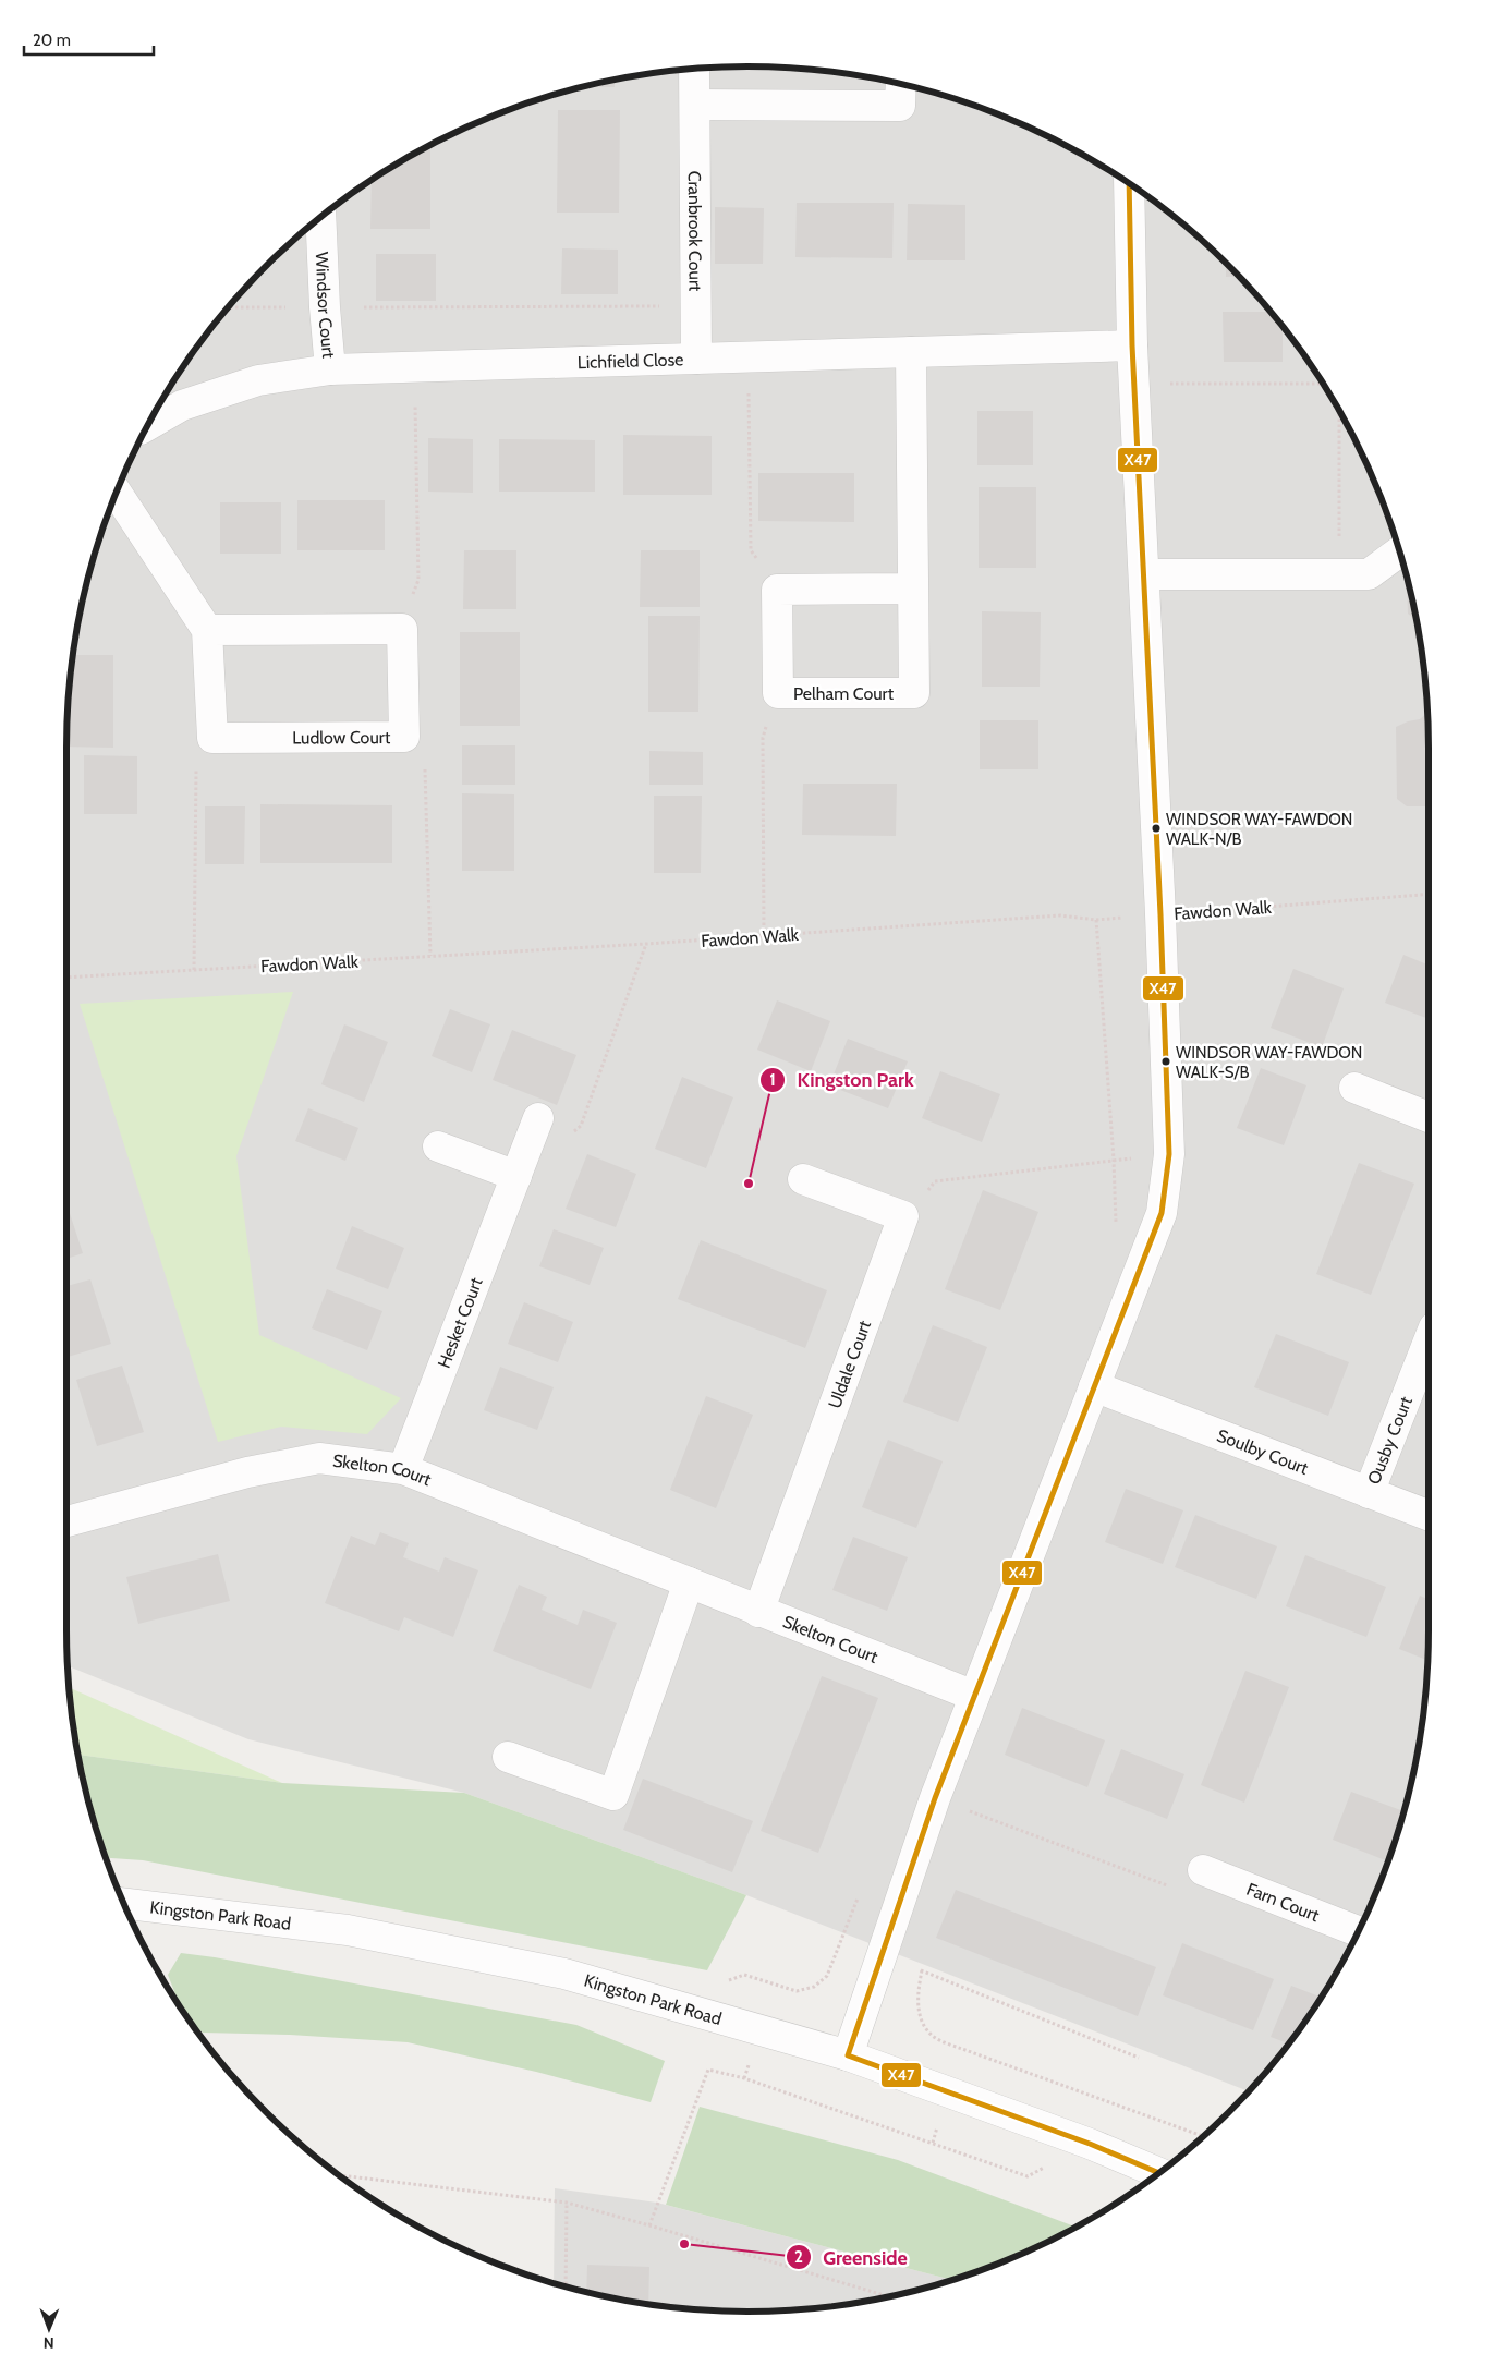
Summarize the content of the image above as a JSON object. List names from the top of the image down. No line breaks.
{"streets":{"street":["Cranbrook Court","Windsor Court","Lichfield Close","Pelham Court","Ludlow Court","Hesket Court","Uldale Court","Ousby Court","Soulby Court","Skelton Court","Farn Court","Kingston Park Road"],"path":["Fawdon Walk"]},"crossings":[["Cranbrook Court","Lichfield Close"],["Windsor Court","Lichfield Close"],["Lichfield Close","Pelham Court"],["Hesket Court","Skelton Court"],["Uldale Court","Skelton Court"],["Ousby Court","Soulby Court"]],"places":["WINDSOR WAY-FAWDON WALK-N/B","WINDSOR WAY-FAWDON WALK-S/B","Kingston Park","Greenside"],"lines":["transit line X47"],"scale_bar":"20 m","north":"bottom"}
